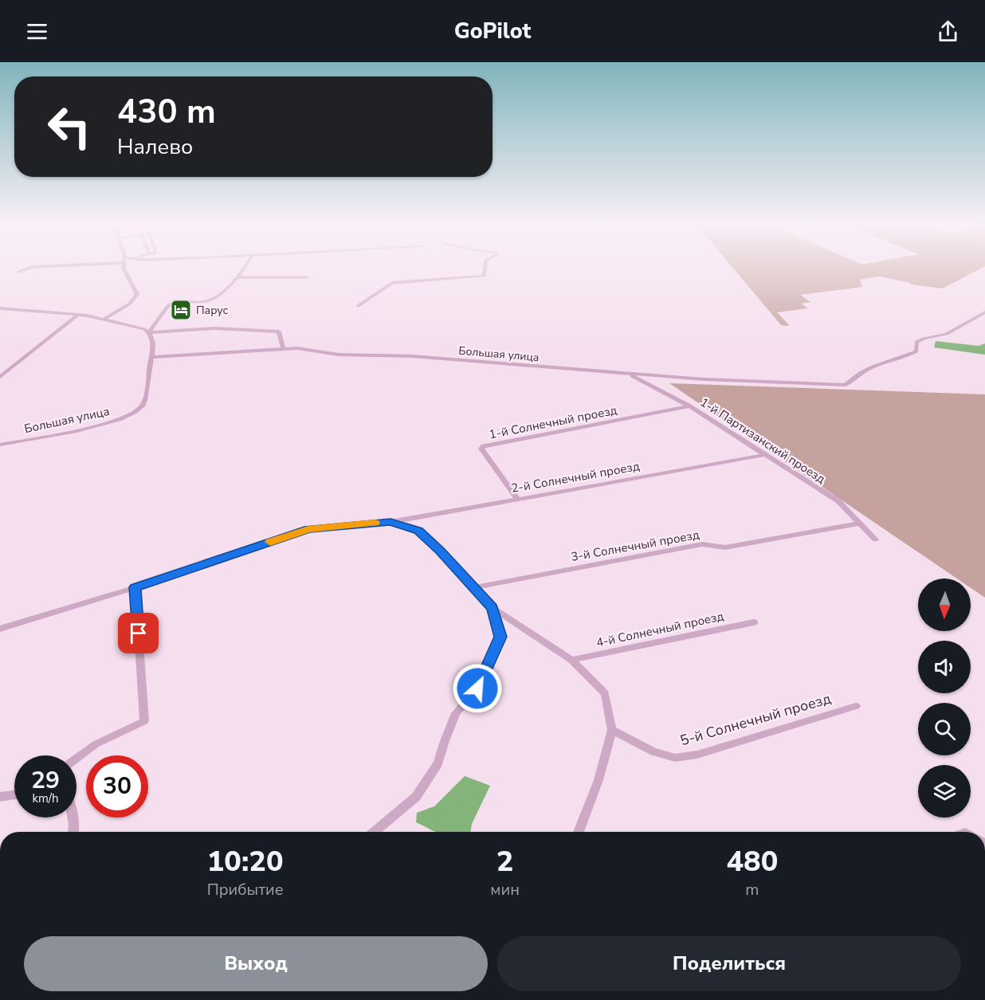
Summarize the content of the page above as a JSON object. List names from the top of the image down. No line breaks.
{"streets":{"street":["Большая улица","1-й Солнечный проезд","1-й Партизанский проезд","2-й Солнечный проезд","3-й Солнечный проезд","4-й Солнечный проезд","5-й Солнечный проезд"]},"crossings":[["Большая улица","1-й Партизанский проезд"],["1-й Солнечный проезд","1-й Партизанский проезд"],["1-й Солнечный проезд","2-й Солнечный проезд"],["1-й Партизанский проезд","2-й Солнечный проезд"],["1-й Партизанский проезд","3-й Солнечный проезд"]],"places":{"hotel":["Парус"]},"north":"bottom","page":{"header":"GoPilot","turn":["430 m","Налево"],"speed":"29 km/h","limit":"30","eta":["10:20","Прибытие","2","мин","480","m"],"buttons":["Выход","Поделиться"]}}
